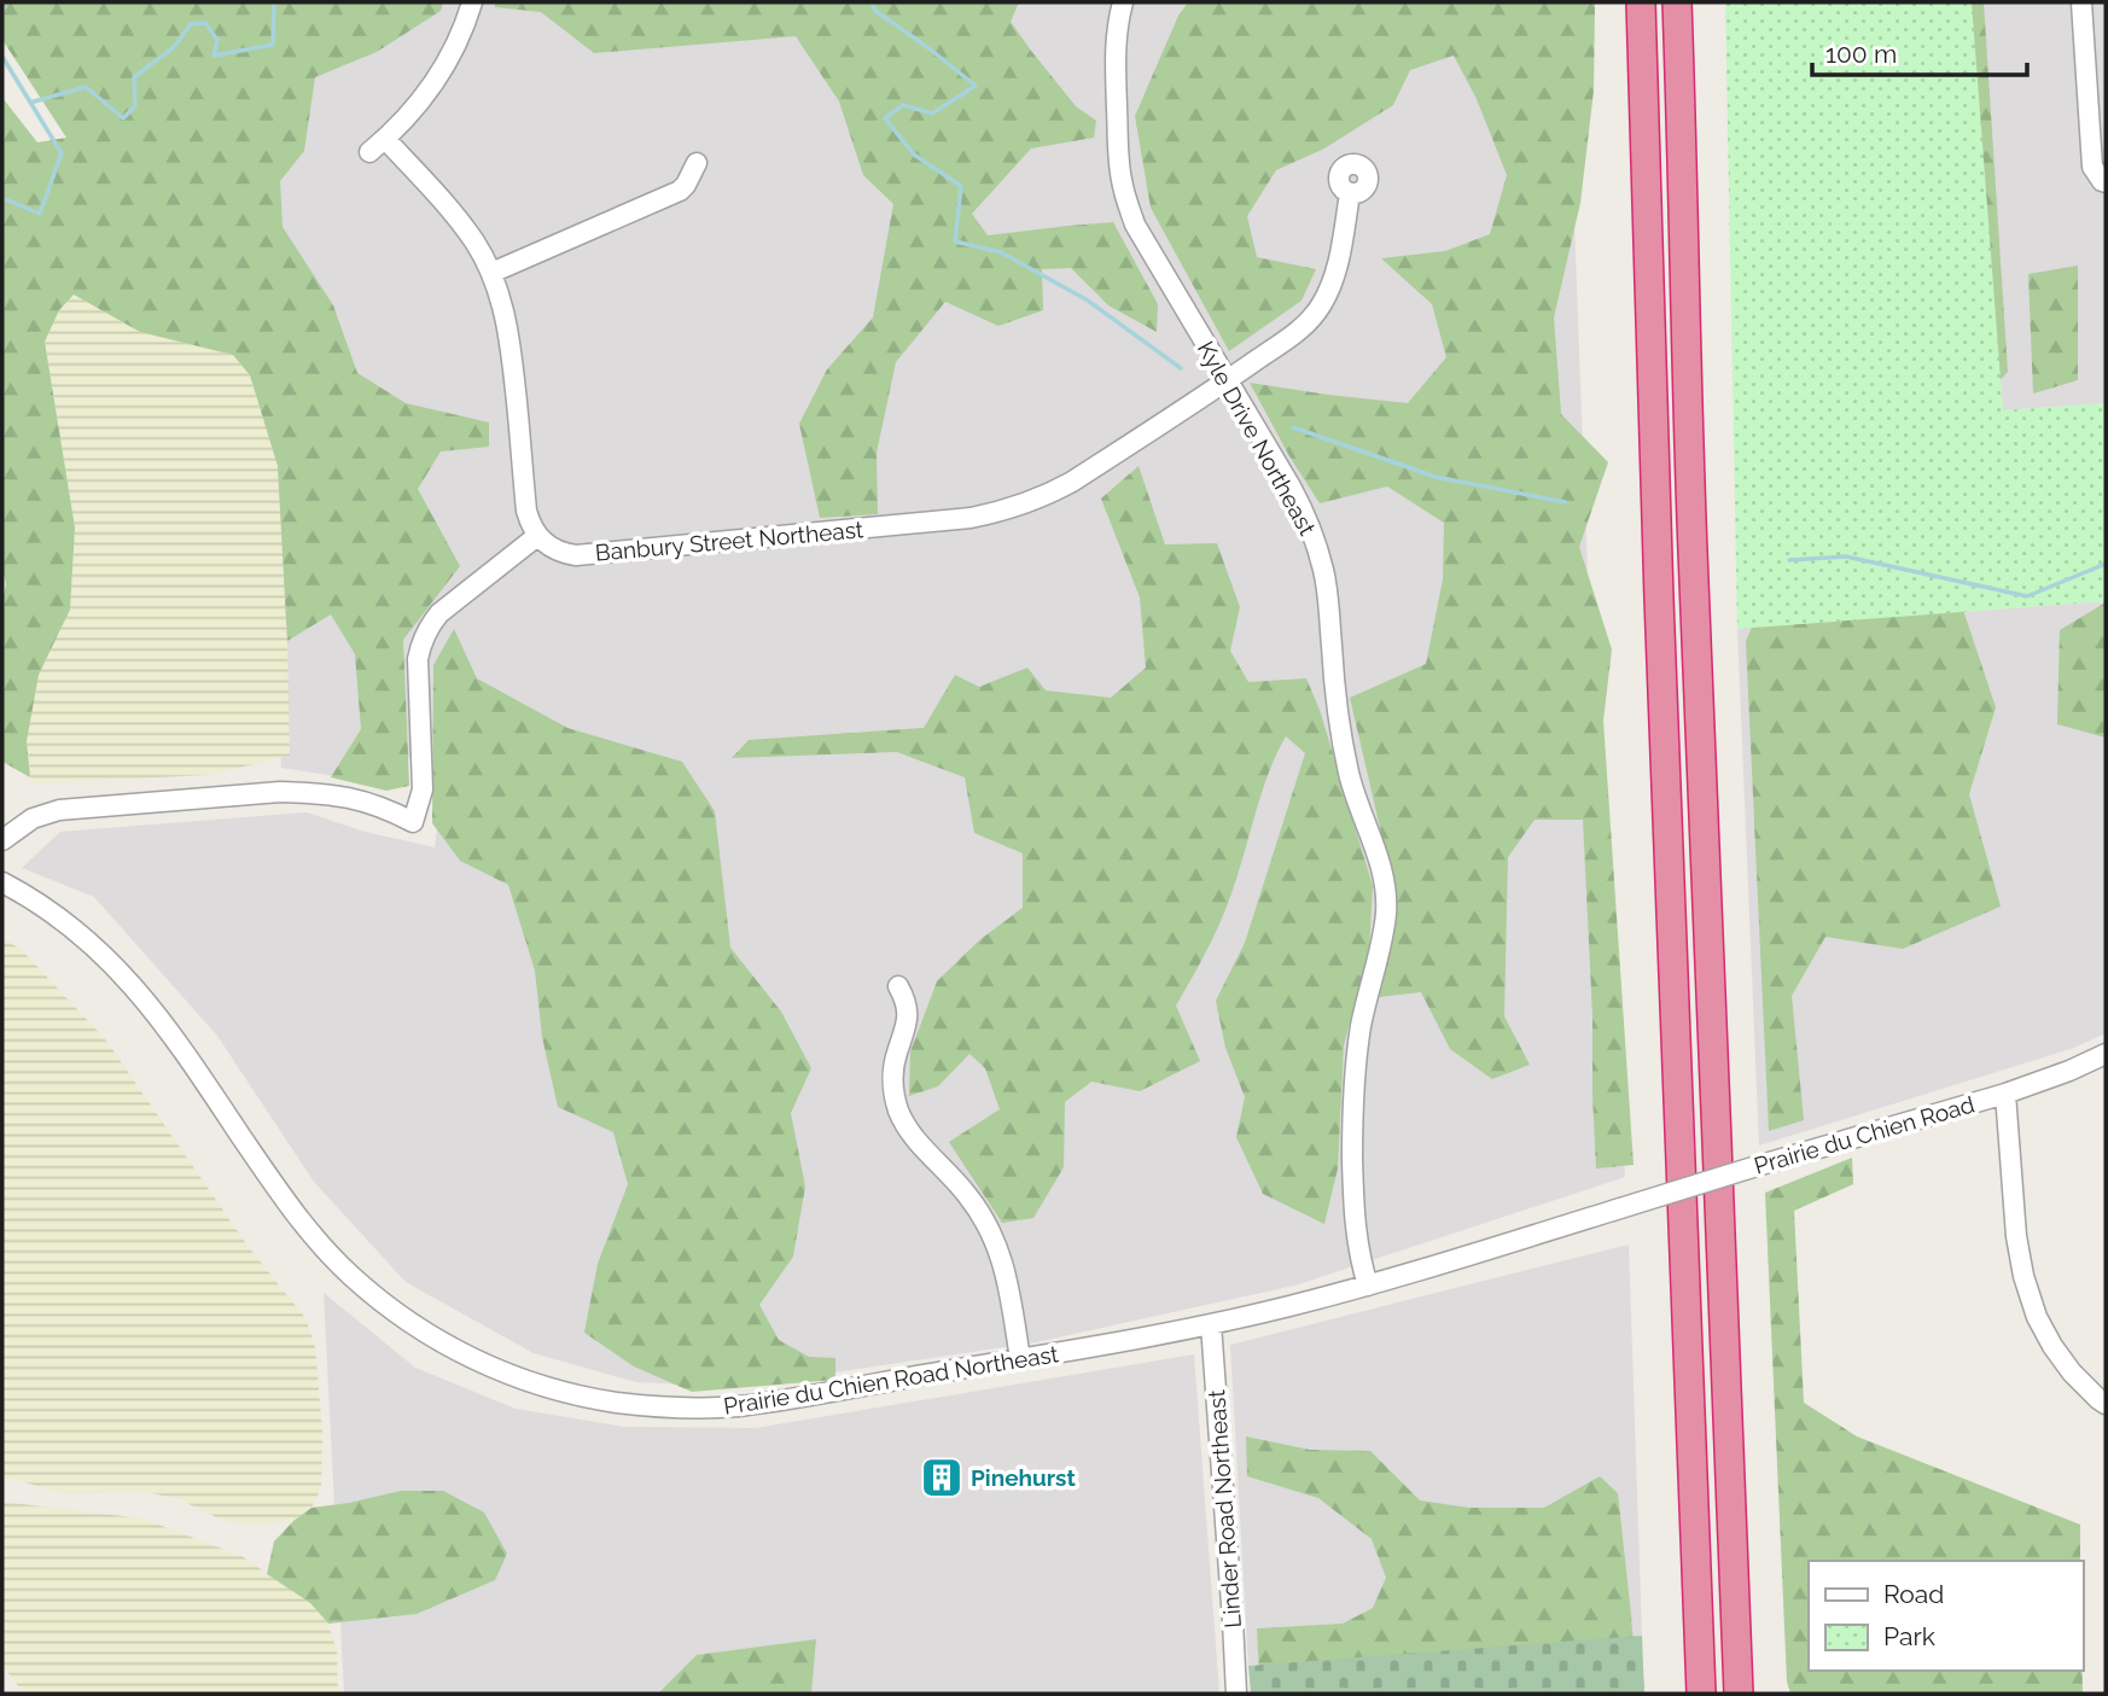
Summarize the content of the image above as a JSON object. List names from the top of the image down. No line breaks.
{"streets":{"street":["Kyle Drive Northeast","Banbury Street Northeast","Prairie du Chien Road","Prairie du Chien Road Northeast","Linder Road Northeast"]},"crossings":[["Kyle Drive Northeast","Banbury Street Northeast"],["Kyle Drive Northeast","Prairie du Chien Road Northeast"],["Prairie du Chien Road","Prairie du Chien Road Northeast"],["Prairie du Chien Road Northeast","Linder Road Northeast"]],"places":{"building":["Pinehurst"]},"legend":["Road","Park"],"scale_bar":"100 m"}
